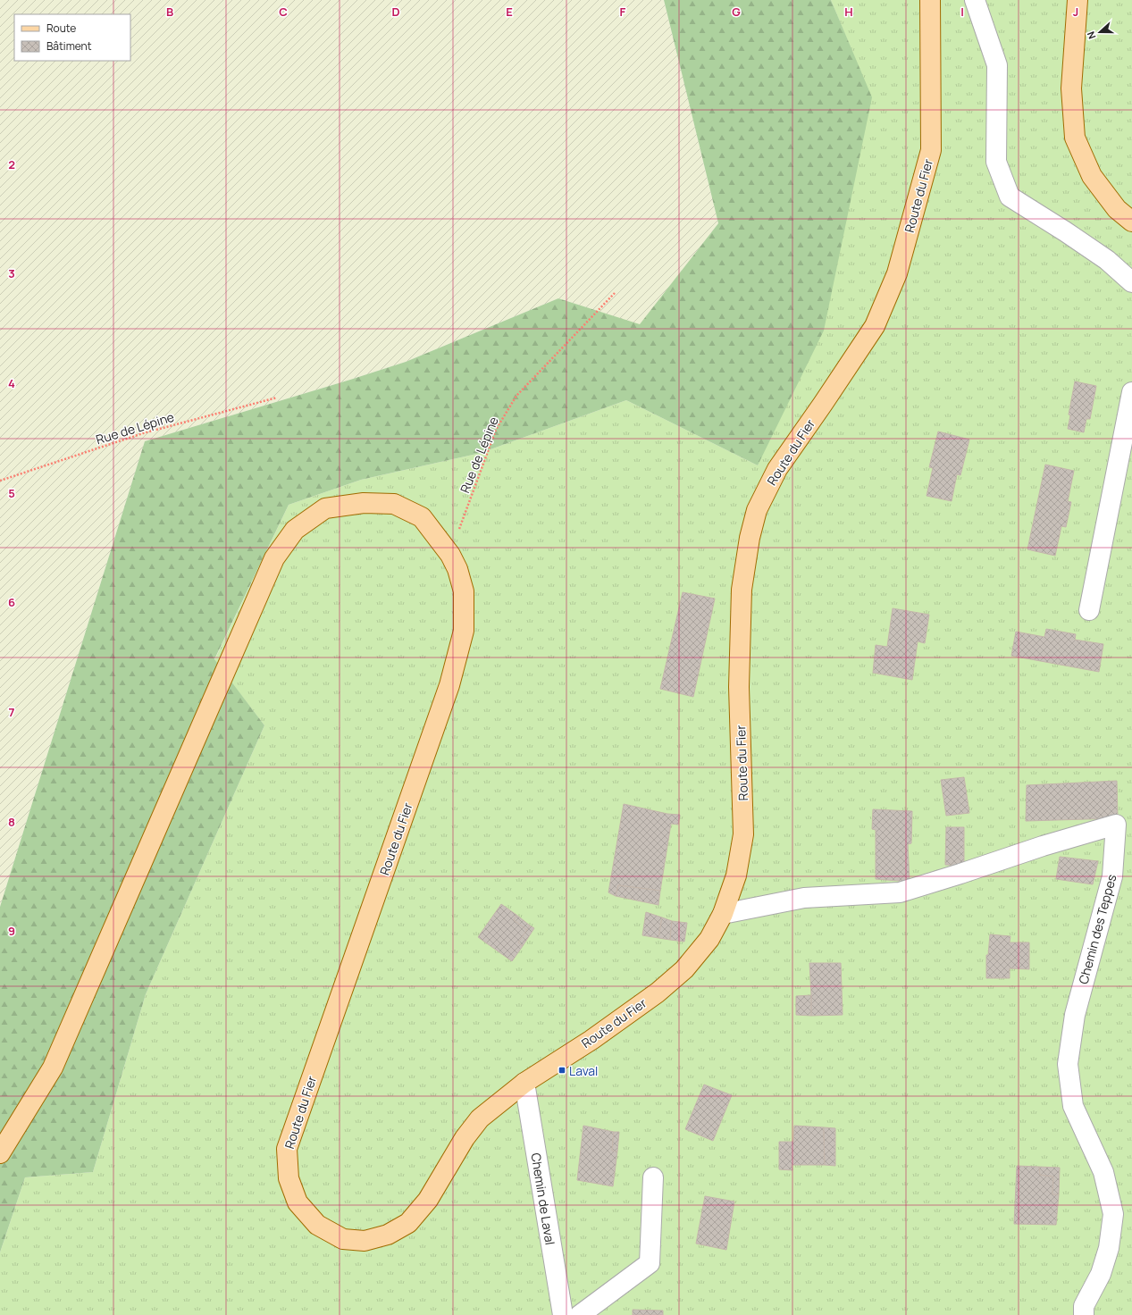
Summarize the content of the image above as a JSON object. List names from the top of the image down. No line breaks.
{"streets":{"main road":["Route du Fier"],"street":["Chemin des Teppes","Chemin de Laval"],"path":["Rue de Lépine"]},"crossings":[["Route du Fier","Rue de Lépine"],["Route du Fier","Chemin des Teppes"],["Route du Fier","Chemin de Laval"]],"places":{"transit":["Laval"]},"legend":["Route","Bâtiment"],"north":"left","grid":{"columns":["B","C","D","E","F","G","H","I","J"],"rows":["2","3","4","5","6","7","8","9"]}}
